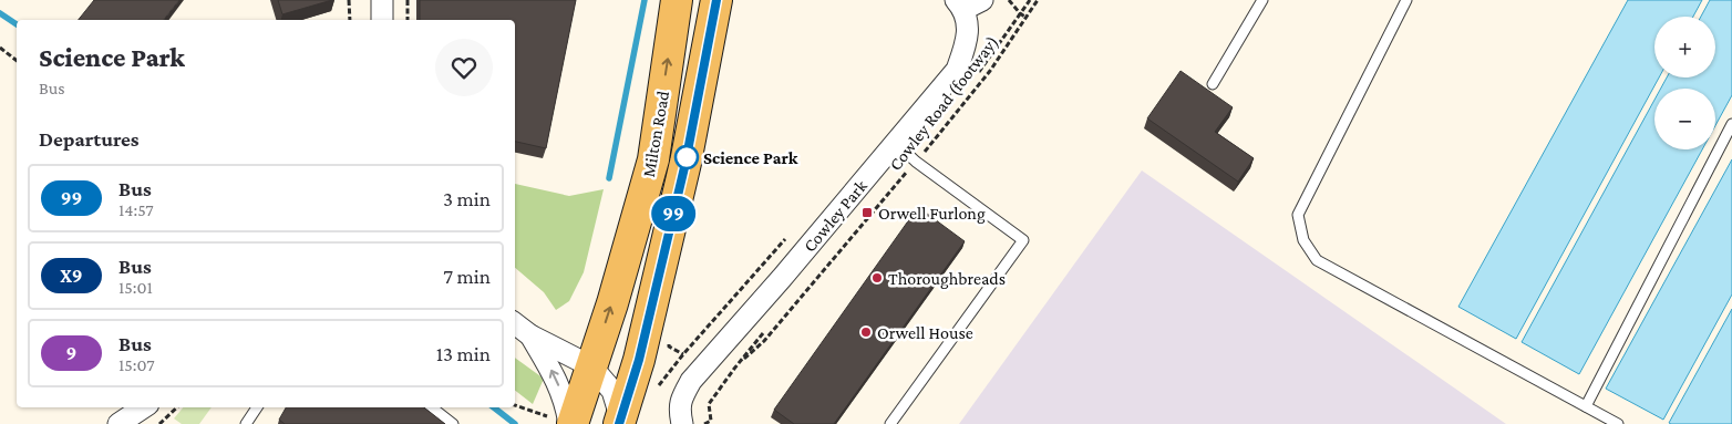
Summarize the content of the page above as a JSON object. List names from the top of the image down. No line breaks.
{"streets":{"main road":["Milton Road"],"street":["Cowley Park"],"path":["Cowley Road (footway)"]},"places":{"other":["Science Park","Thoroughbreads","Orwell House"],"transit":["Orwell Furlong"]},"lines":["bus line 99"],"page":{"on_map":"99","map_buttons":["+","−"],"heading":[["Science Park","Bus"],"Departures"],"list":[{"mark":"99","name":"Bus","note":"14:57","value":"3 min"},{"mark":"X9","name":"Bus","note":"15:01","value":"7 min"},{"mark":"9","name":"Bus","note":"15:07","value":"13 min"}]}}
